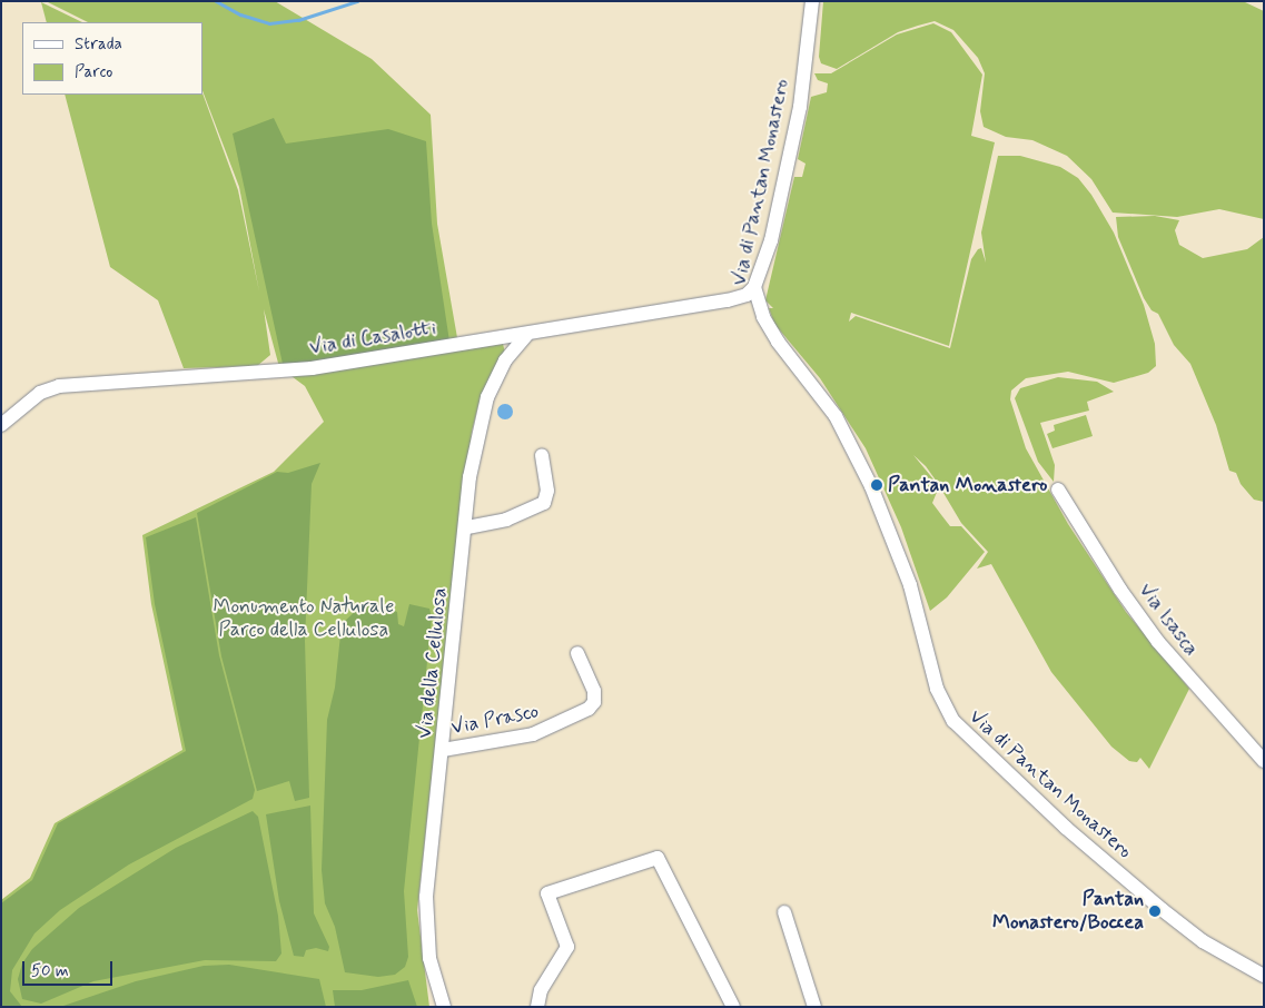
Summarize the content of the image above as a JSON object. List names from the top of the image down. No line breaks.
{"streets":{"street":["Via di Pantan Monastero","Via di Casalotti","Via Isasca","Via della Cellulosa","Via Prasco"]},"crossings":[["Via di Pantan Monastero","Via di Casalotti"],["Via di Casalotti","Via della Cellulosa"],["Via della Cellulosa","Via Prasco"]],"parks":["Monumento Naturale Parco della Cellulosa"],"places":["Pantan Monastero","Pantan Monastero/Boccea"],"legend":["Strada","Parco"],"scale_bar":"50 m"}
